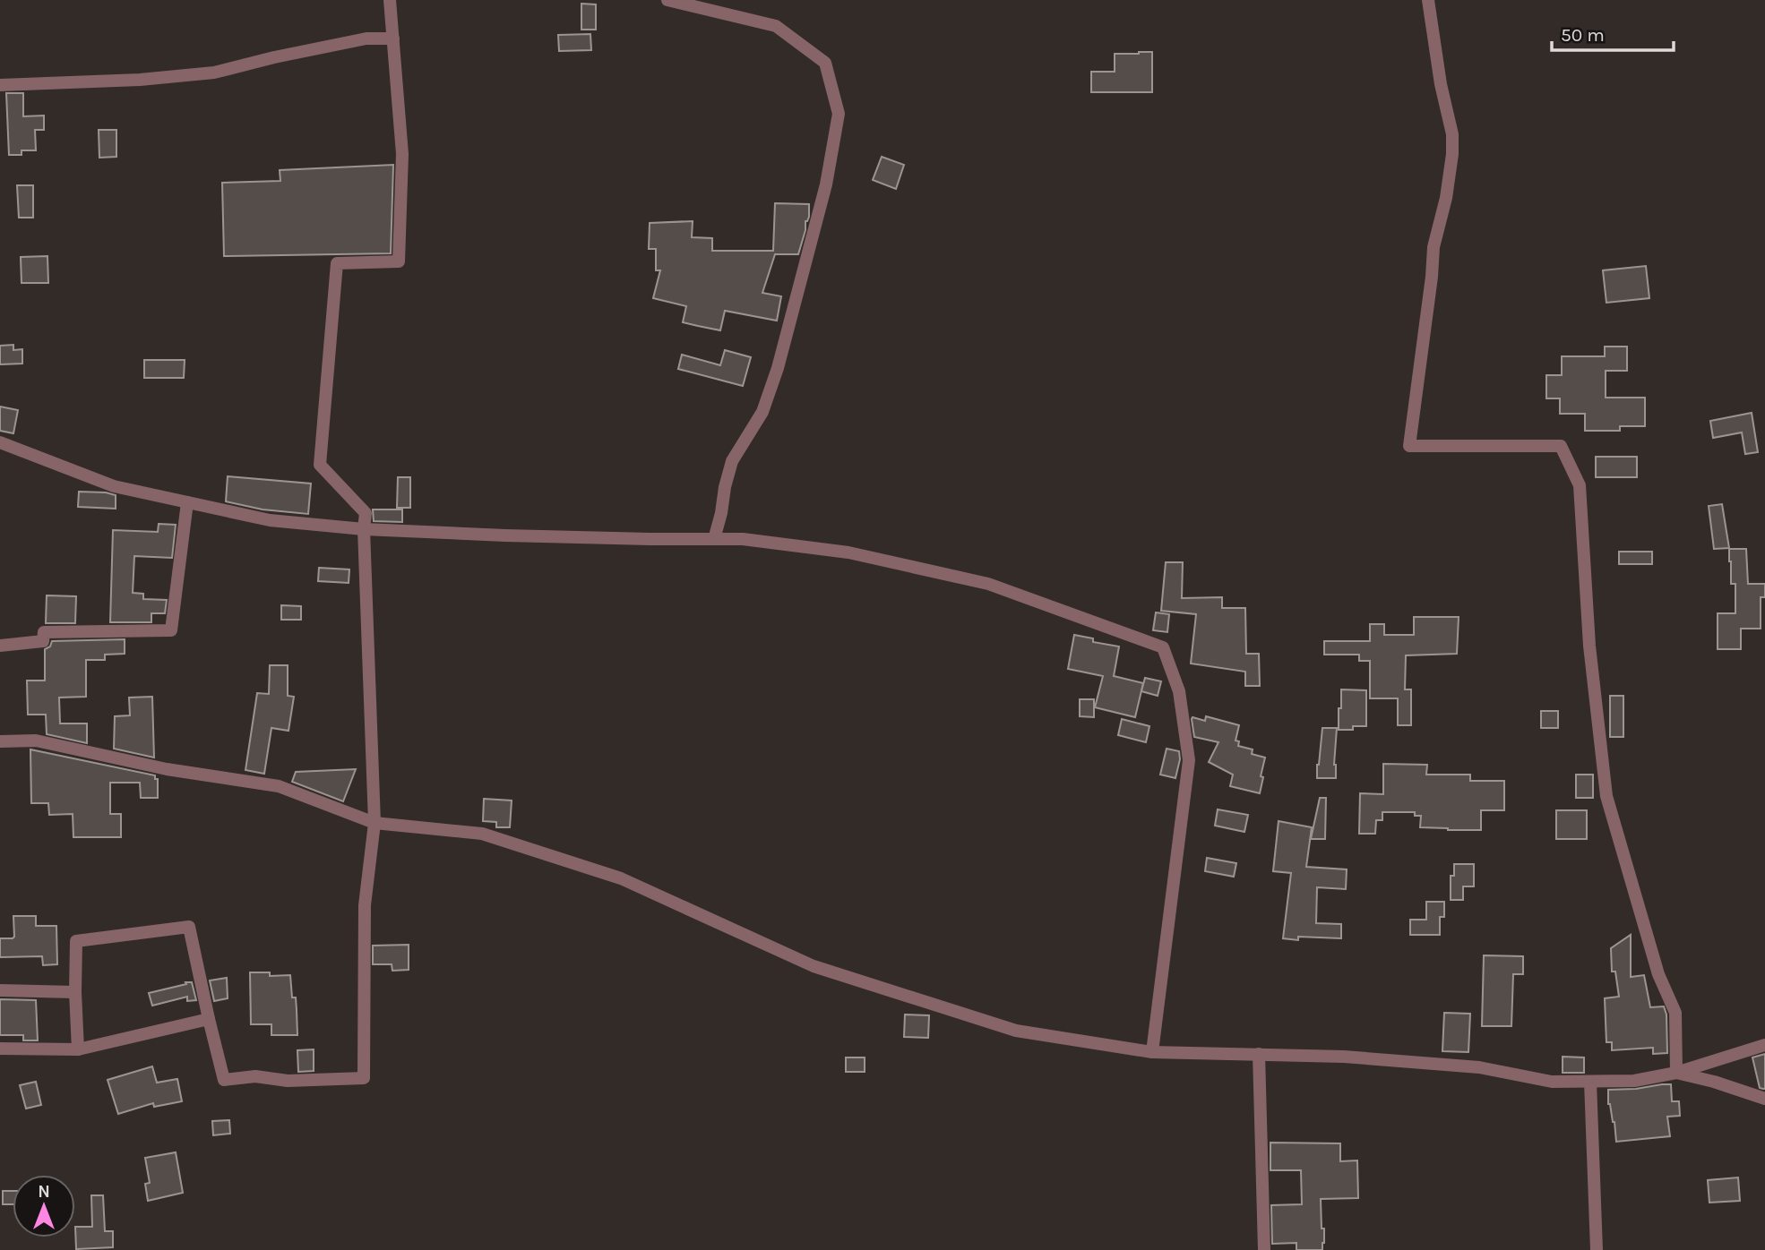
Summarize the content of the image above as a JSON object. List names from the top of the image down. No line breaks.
{"scale_bar":"50 m","north":"top"}
